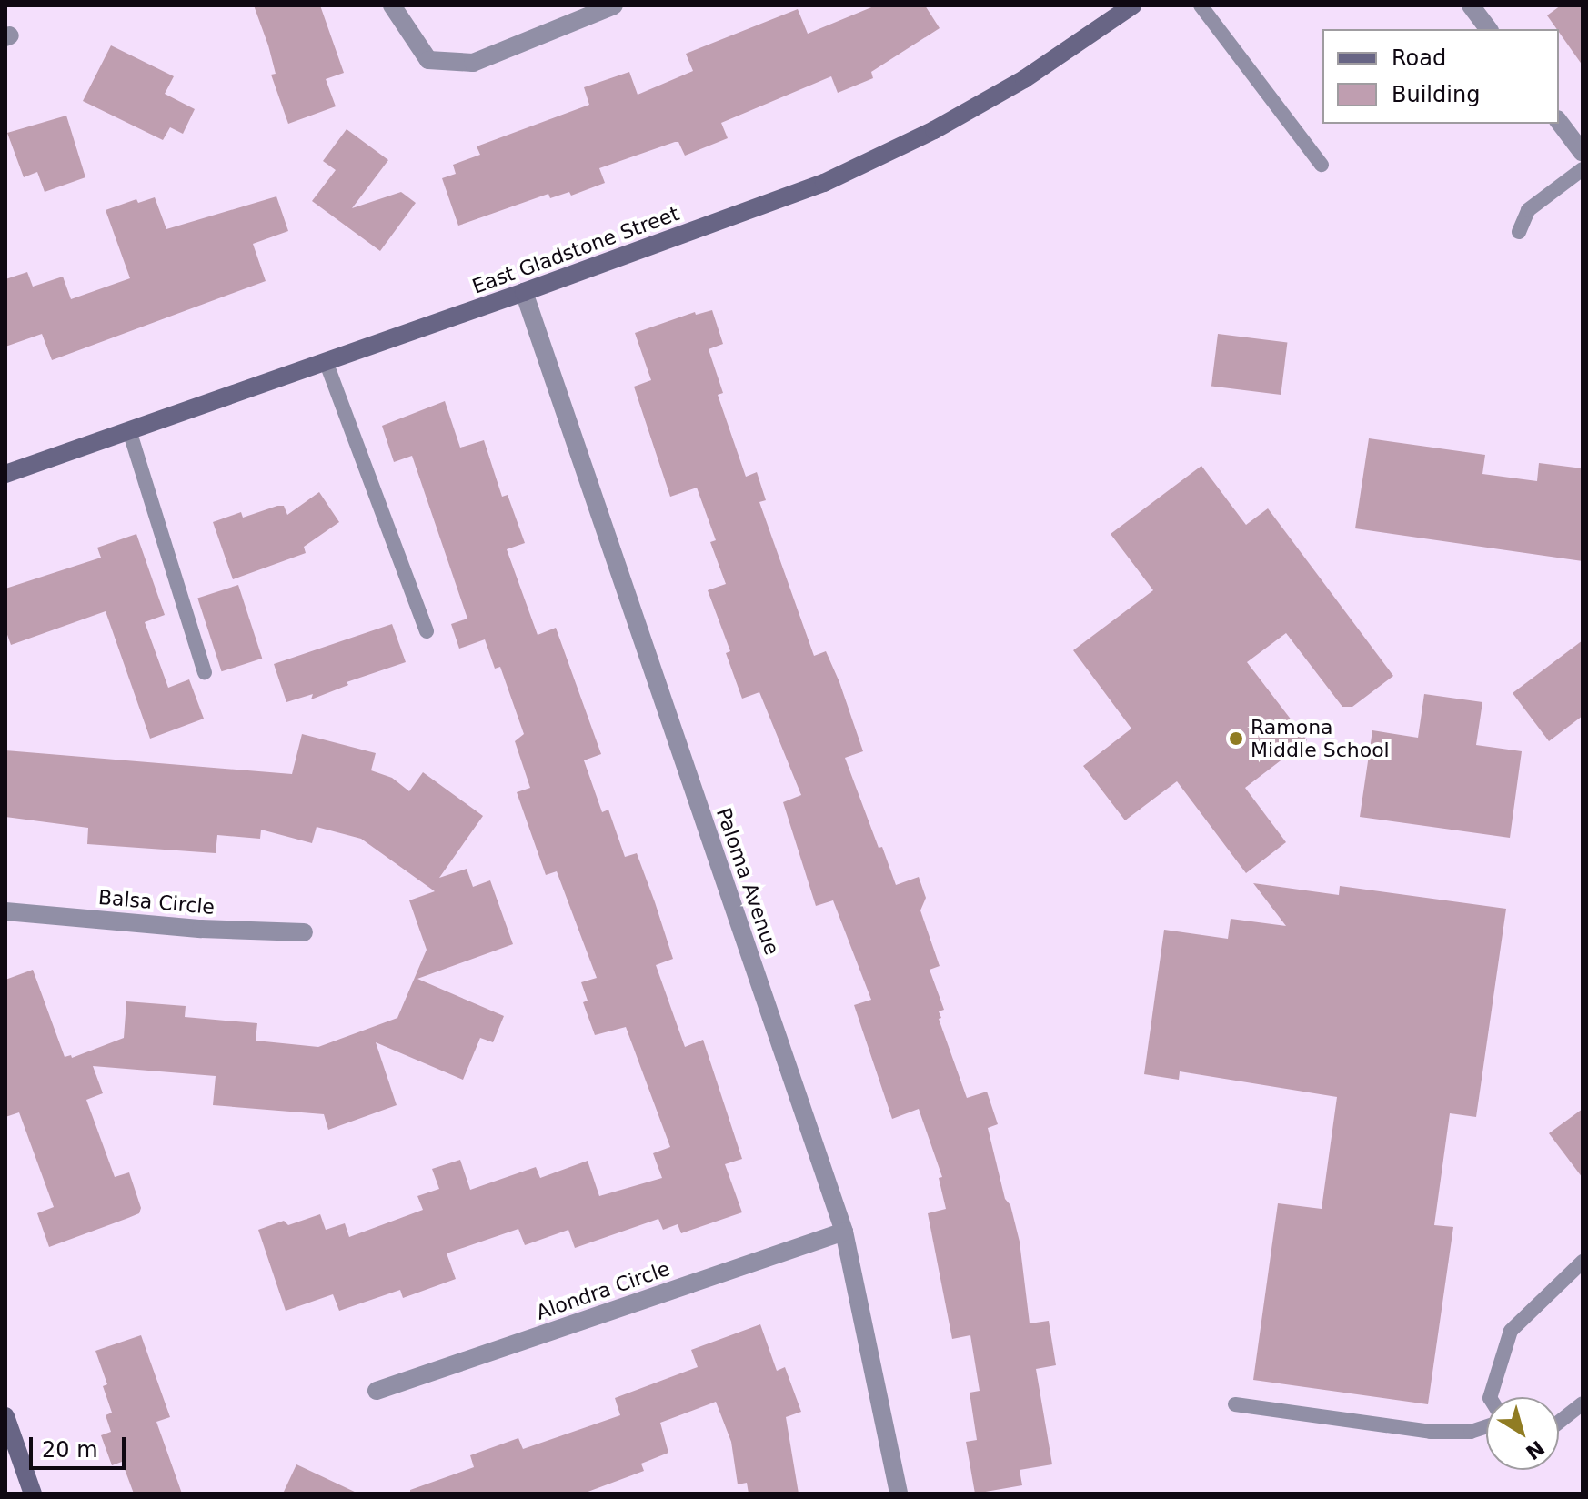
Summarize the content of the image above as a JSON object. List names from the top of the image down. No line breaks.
{"streets":{"street":["East Gladstone Street","Paloma Avenue","Balsa Circle","Alondra Circle"]},"crossings":[["East Gladstone Street","Paloma Avenue"],["Paloma Avenue","Alondra Circle"]],"places":["Ramona Middle School"],"legend":["Road","Building"],"scale_bar":"20 m","north":"bottom right"}
